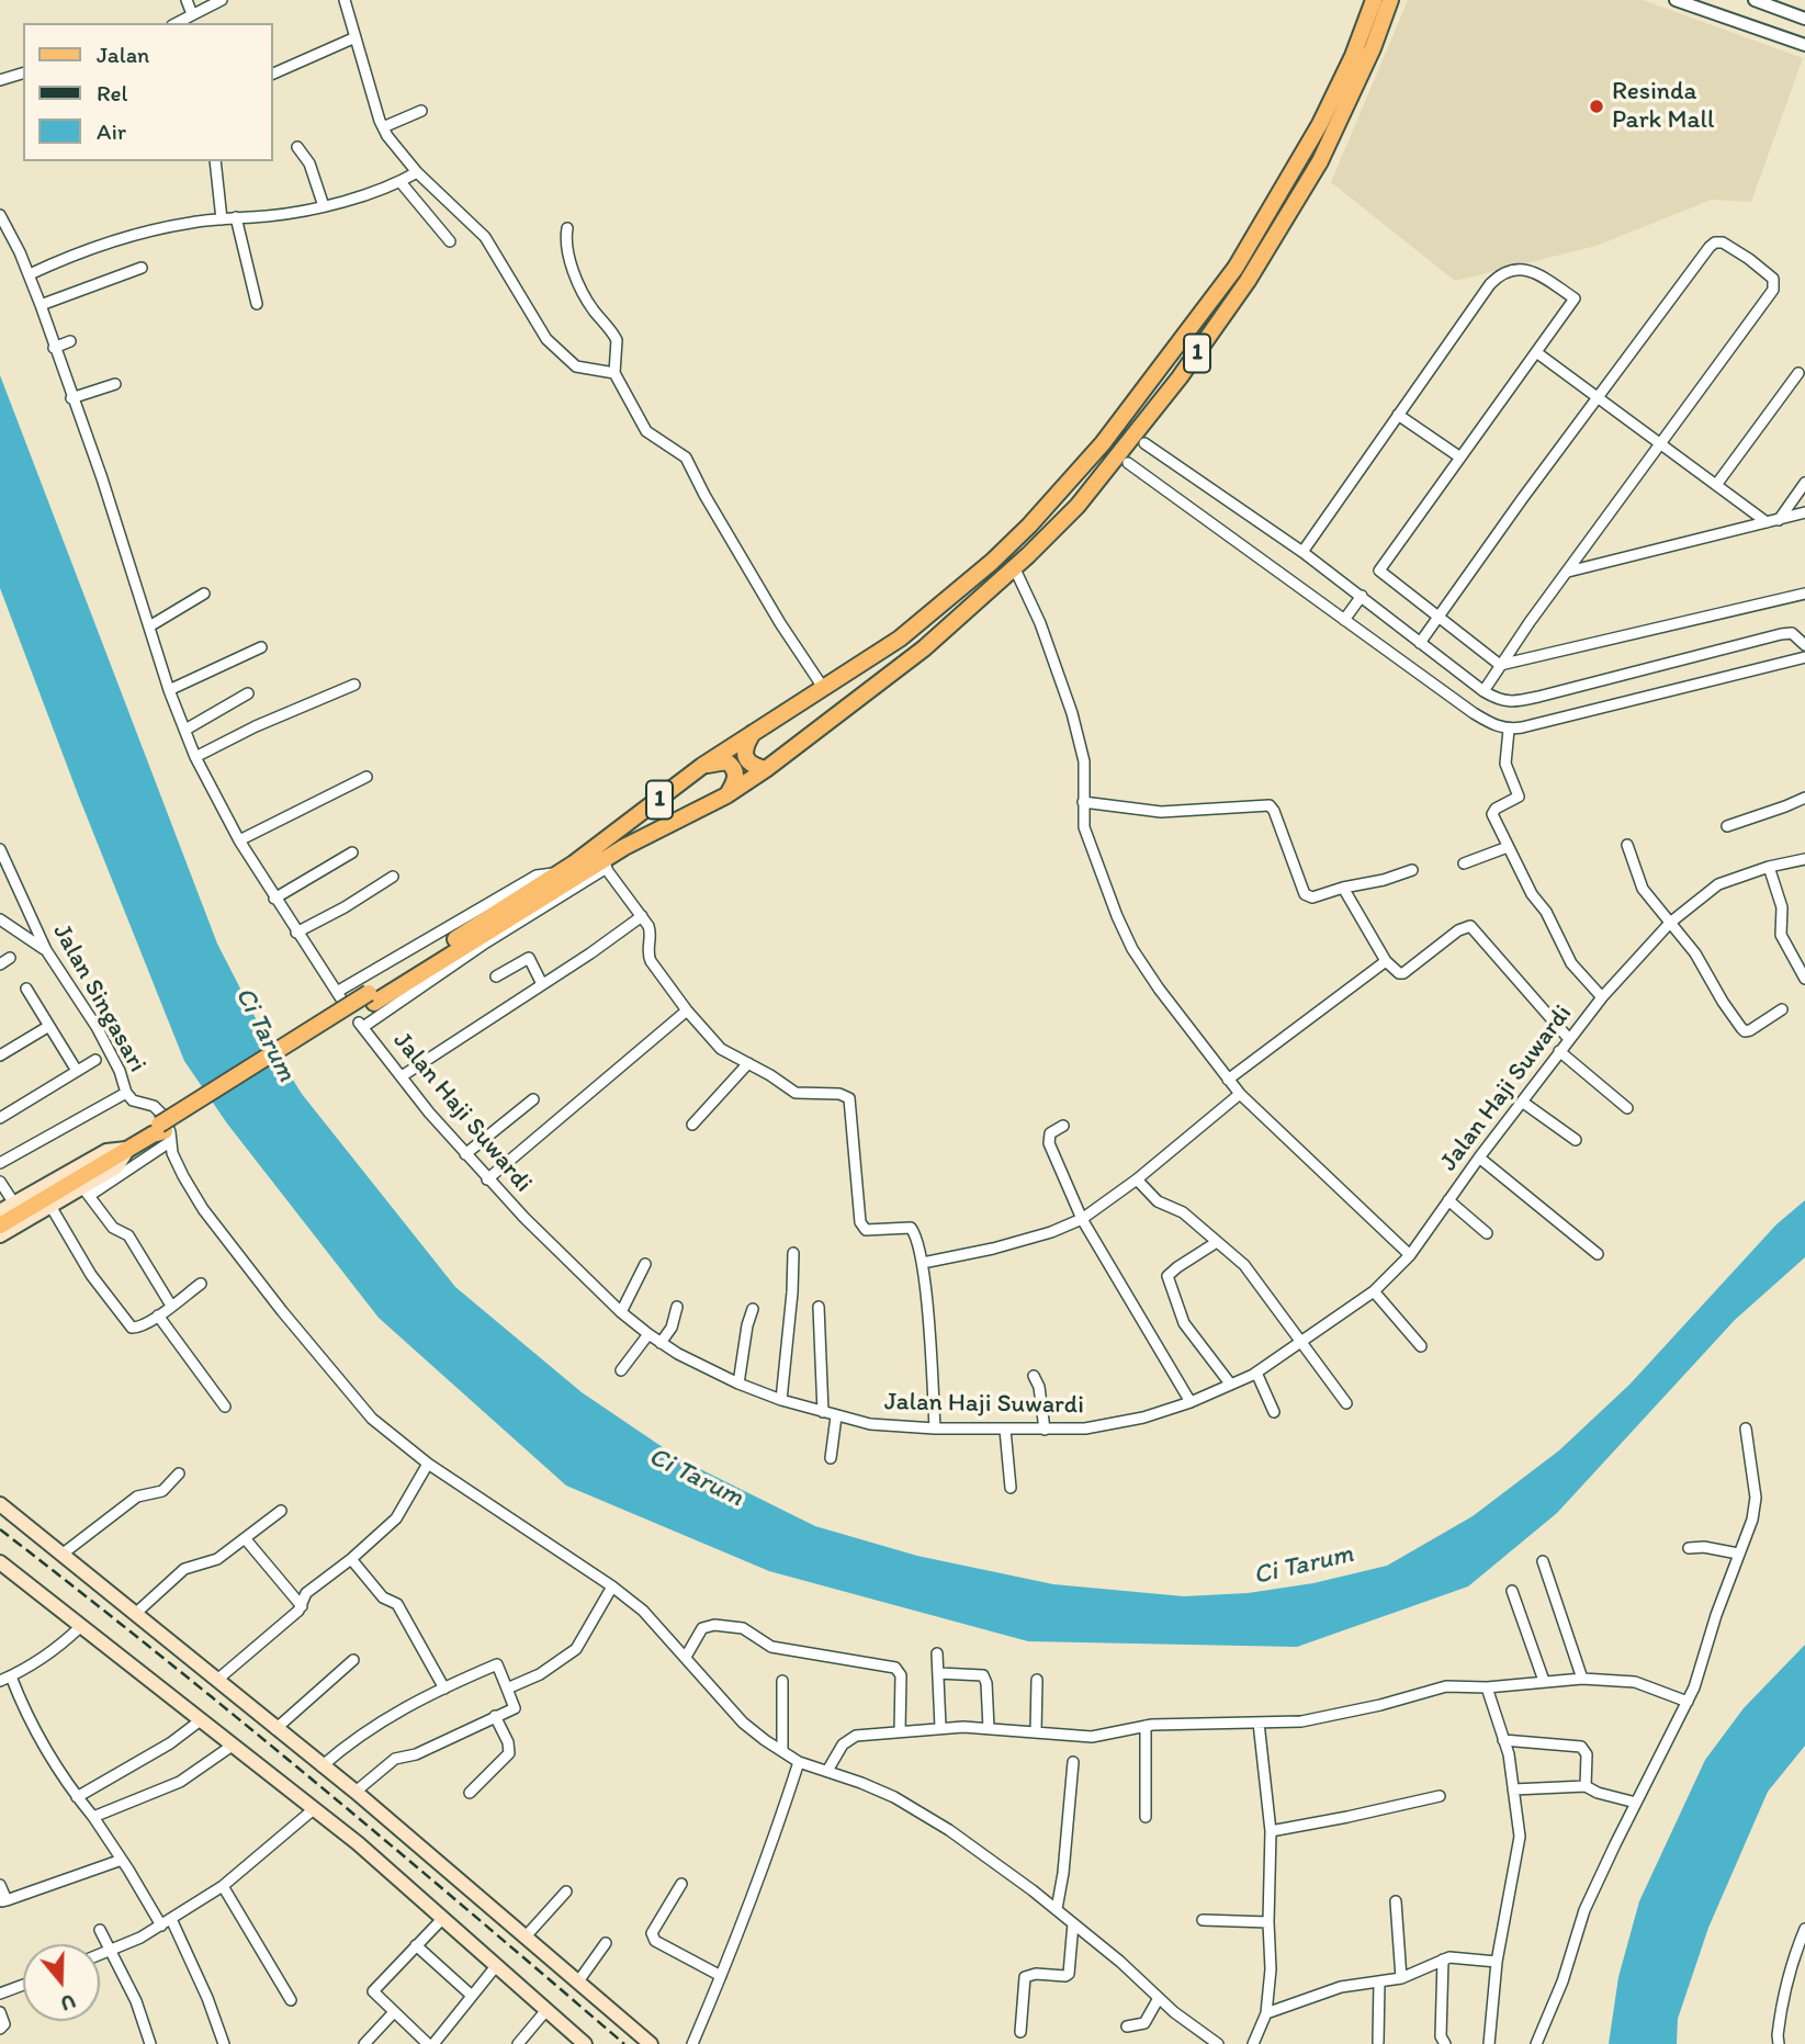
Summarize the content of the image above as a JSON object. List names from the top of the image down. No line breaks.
{"streets":{"main road":["1"],"street":["Jalan Singasari","Jalan Haji Suwardi"]},"crossings":[["1","Jalan Singasari"],["1","Jalan Haji Suwardi"]],"water":["Ci Tarum"],"places":["Resinda Park Mall"],"legend":["Jalan","Rel","Air"],"north":"bottom"}
